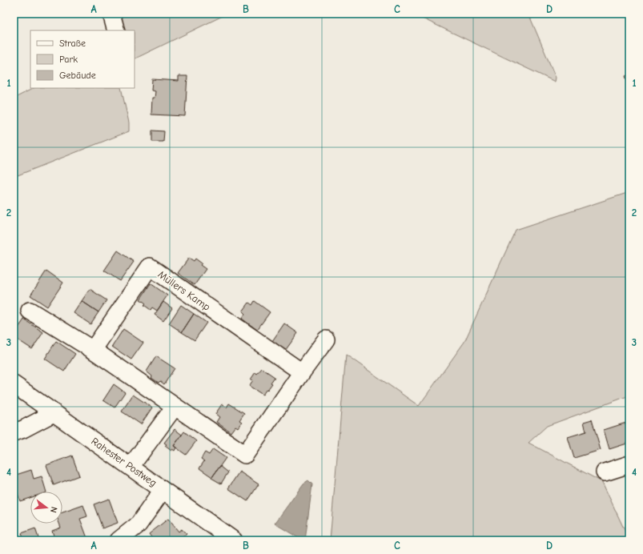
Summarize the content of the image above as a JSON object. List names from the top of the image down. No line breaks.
{"streets":{"street":["Müllers Kamp","Rahester Postweg"]},"legend":["Straße","Park","Gebäude"],"north":"right","grid":{"columns":["A","B","C","D"],"rows":["1","2","3","4"]}}
